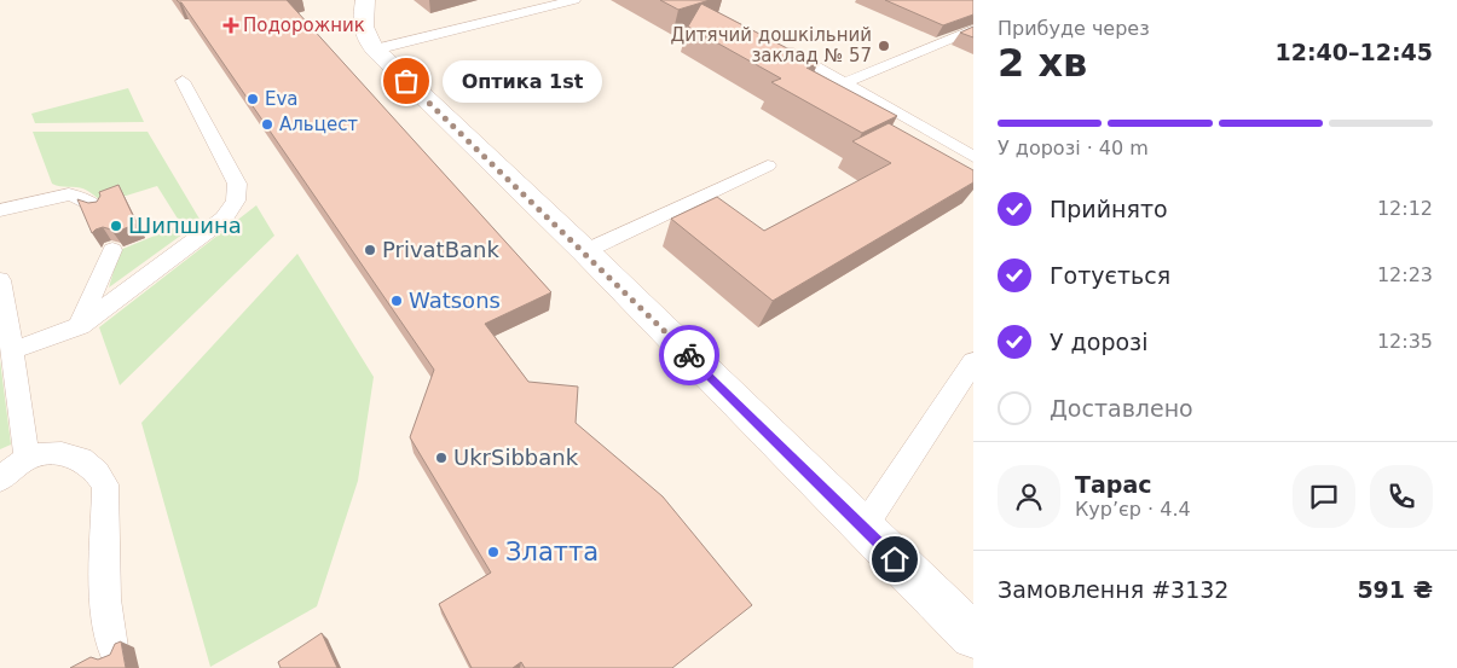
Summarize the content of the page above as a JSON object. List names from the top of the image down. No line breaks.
{"places":{"health":["Подорожник"],"other":["Дитячий дошкільний заклад № 57","Оптика 1st","Eva","Альцест","Шипшина","PrivatBank","Watsons","UkrSibbank","Златта"]},"page":{"heading":["2 хв","Прибуде через","12:40–12:45"],"panel":["Тарас","Кур’єр · 4.4","Замовлення #3132","591 ₴"],"bubble":"Оптика 1st","bar":"У дорозі · 40 m","list":[["Прийнято","12:12"],["Готується","12:23"],["У дорозі","12:35"],"Доставлено"]}}
